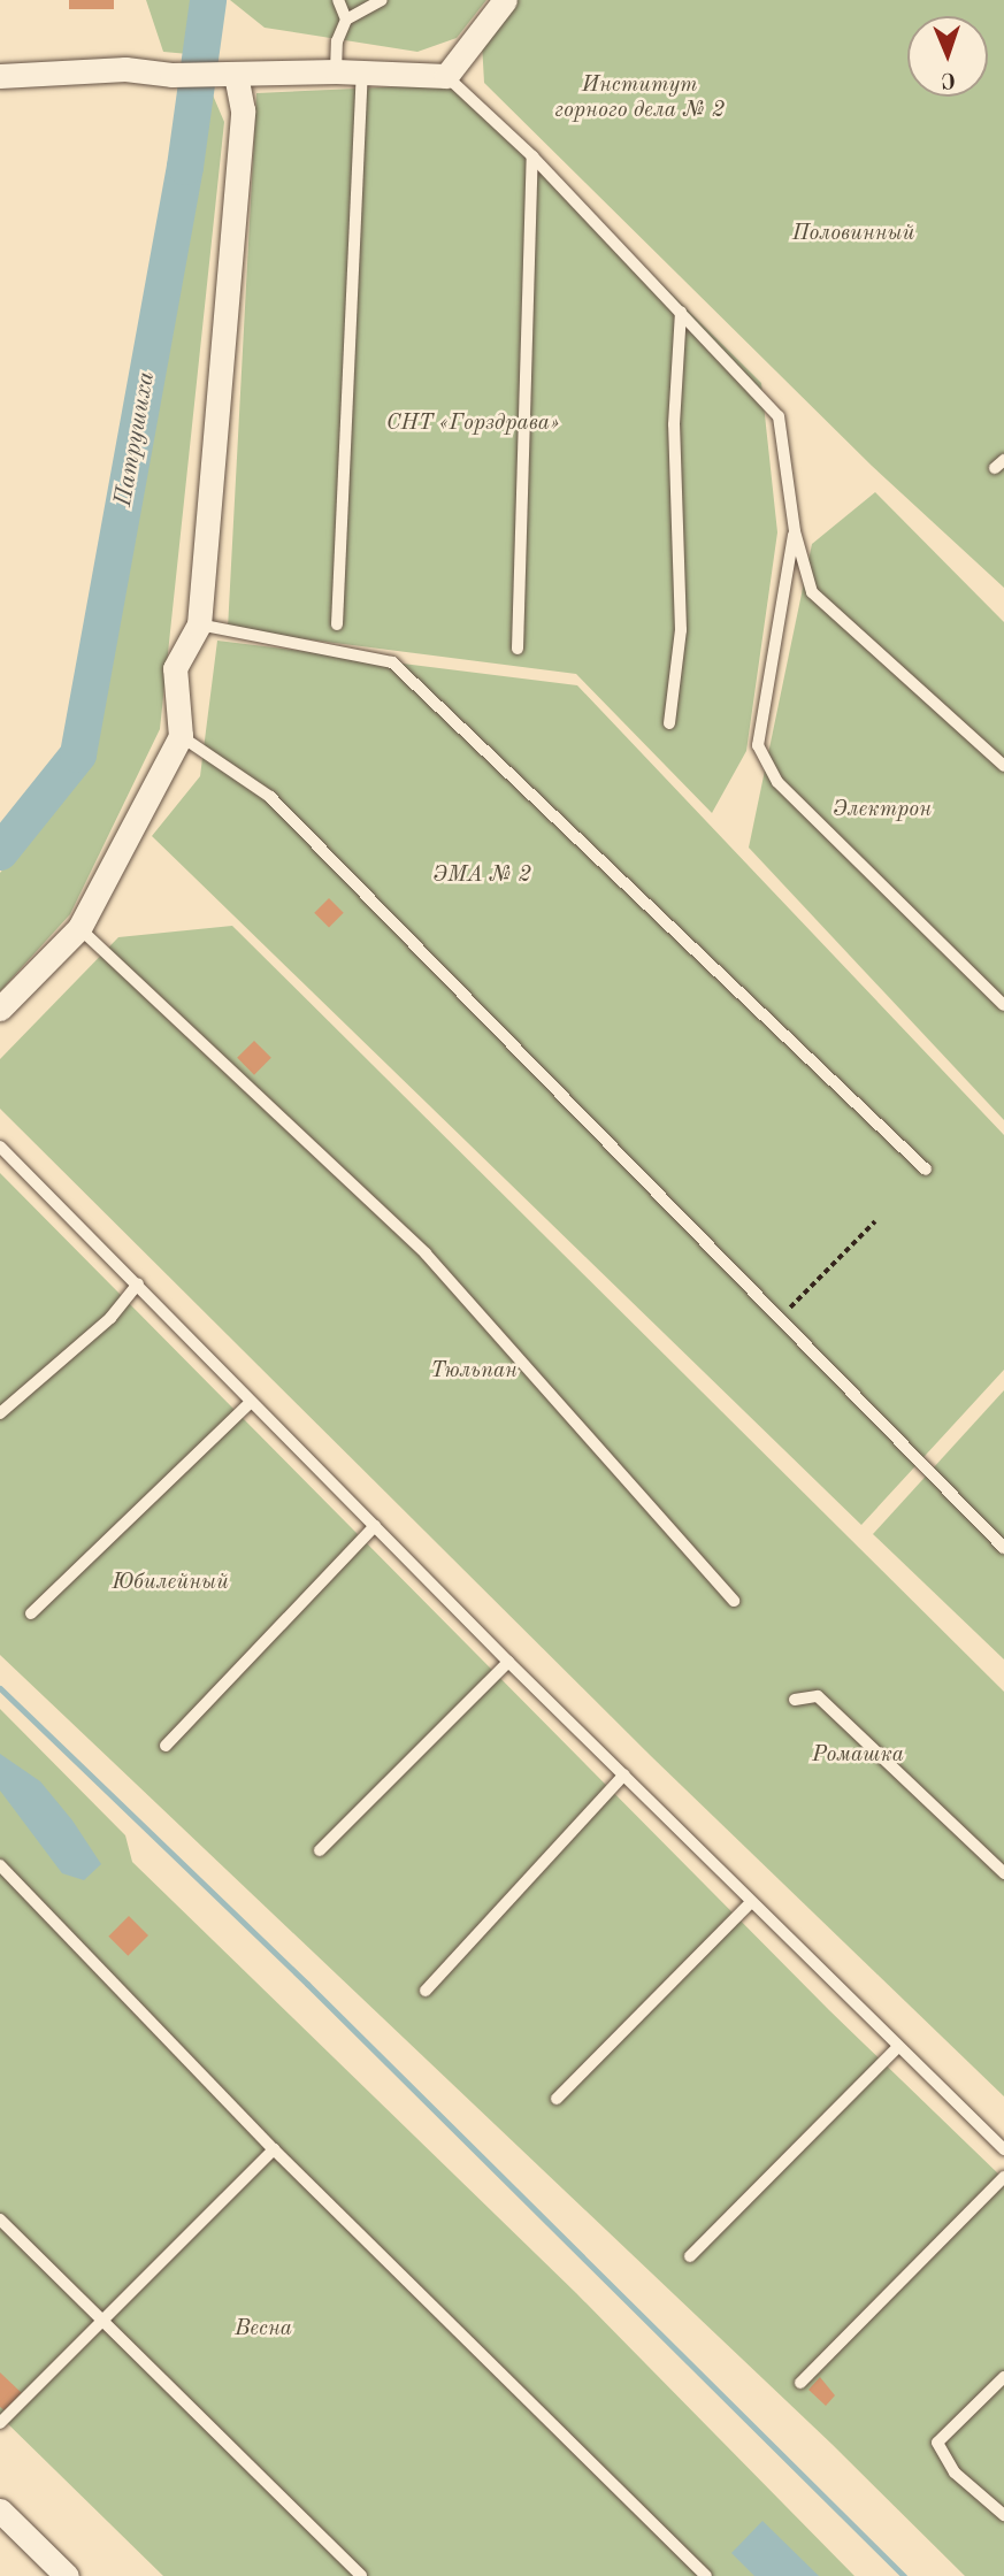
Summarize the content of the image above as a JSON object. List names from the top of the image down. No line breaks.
{"water":["Патрушиха"],"parks":["Институт горного дела № 2","Половинный","СНТ «Горздрава»","Электрон","ЭМА № 2","Тюльпан","Юбилейный","Ромашка","Весна"],"north":"bottom"}
